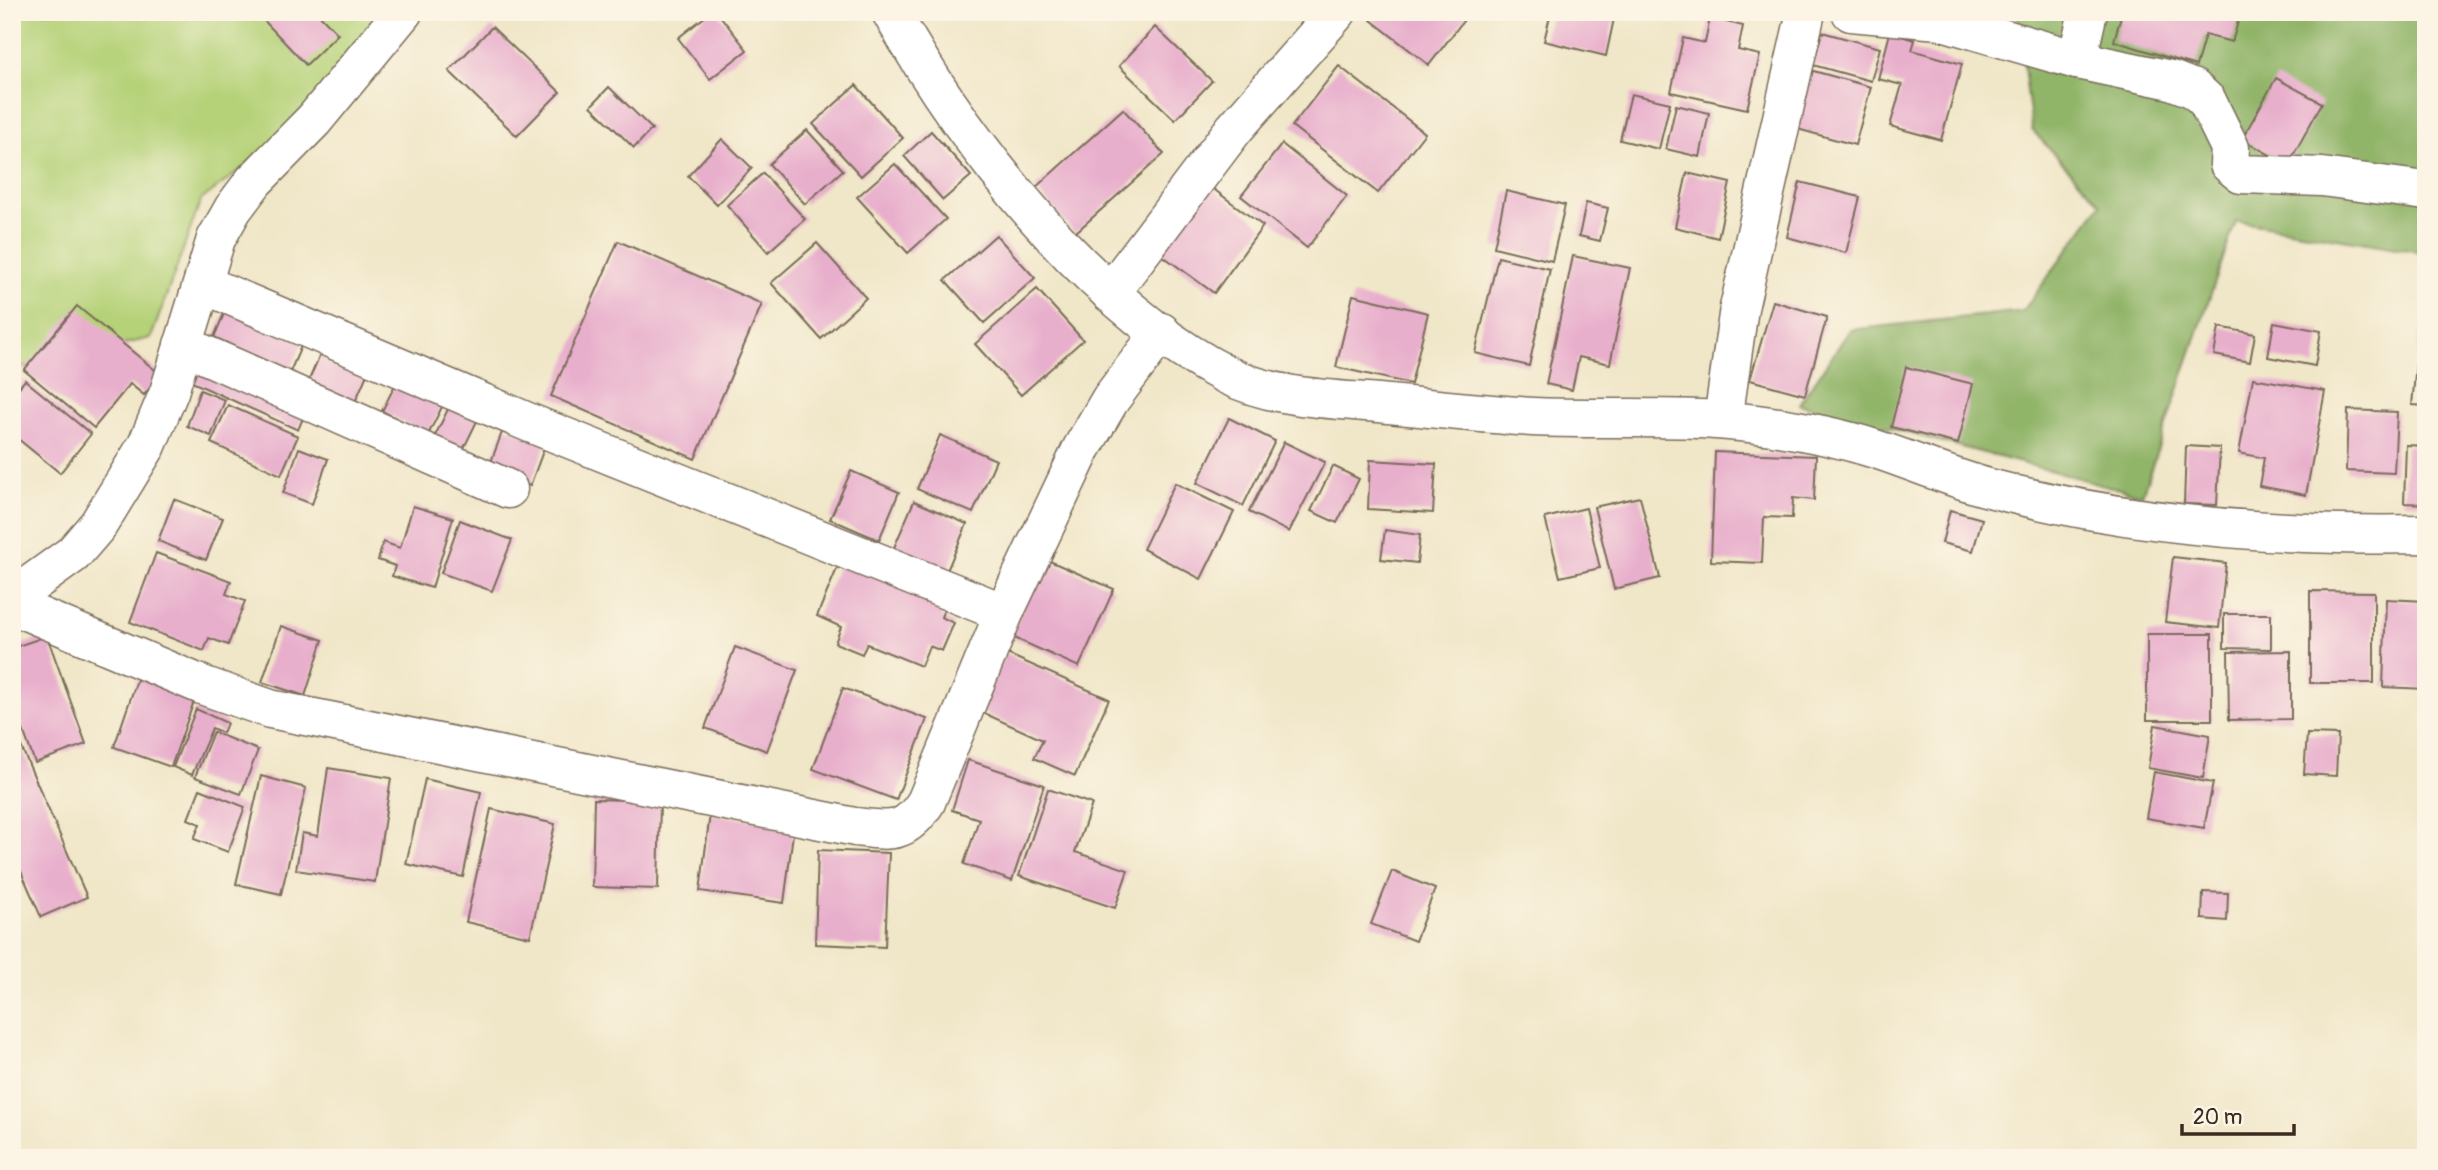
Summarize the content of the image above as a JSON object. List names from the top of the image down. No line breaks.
{"scale_bar":"20 m"}
